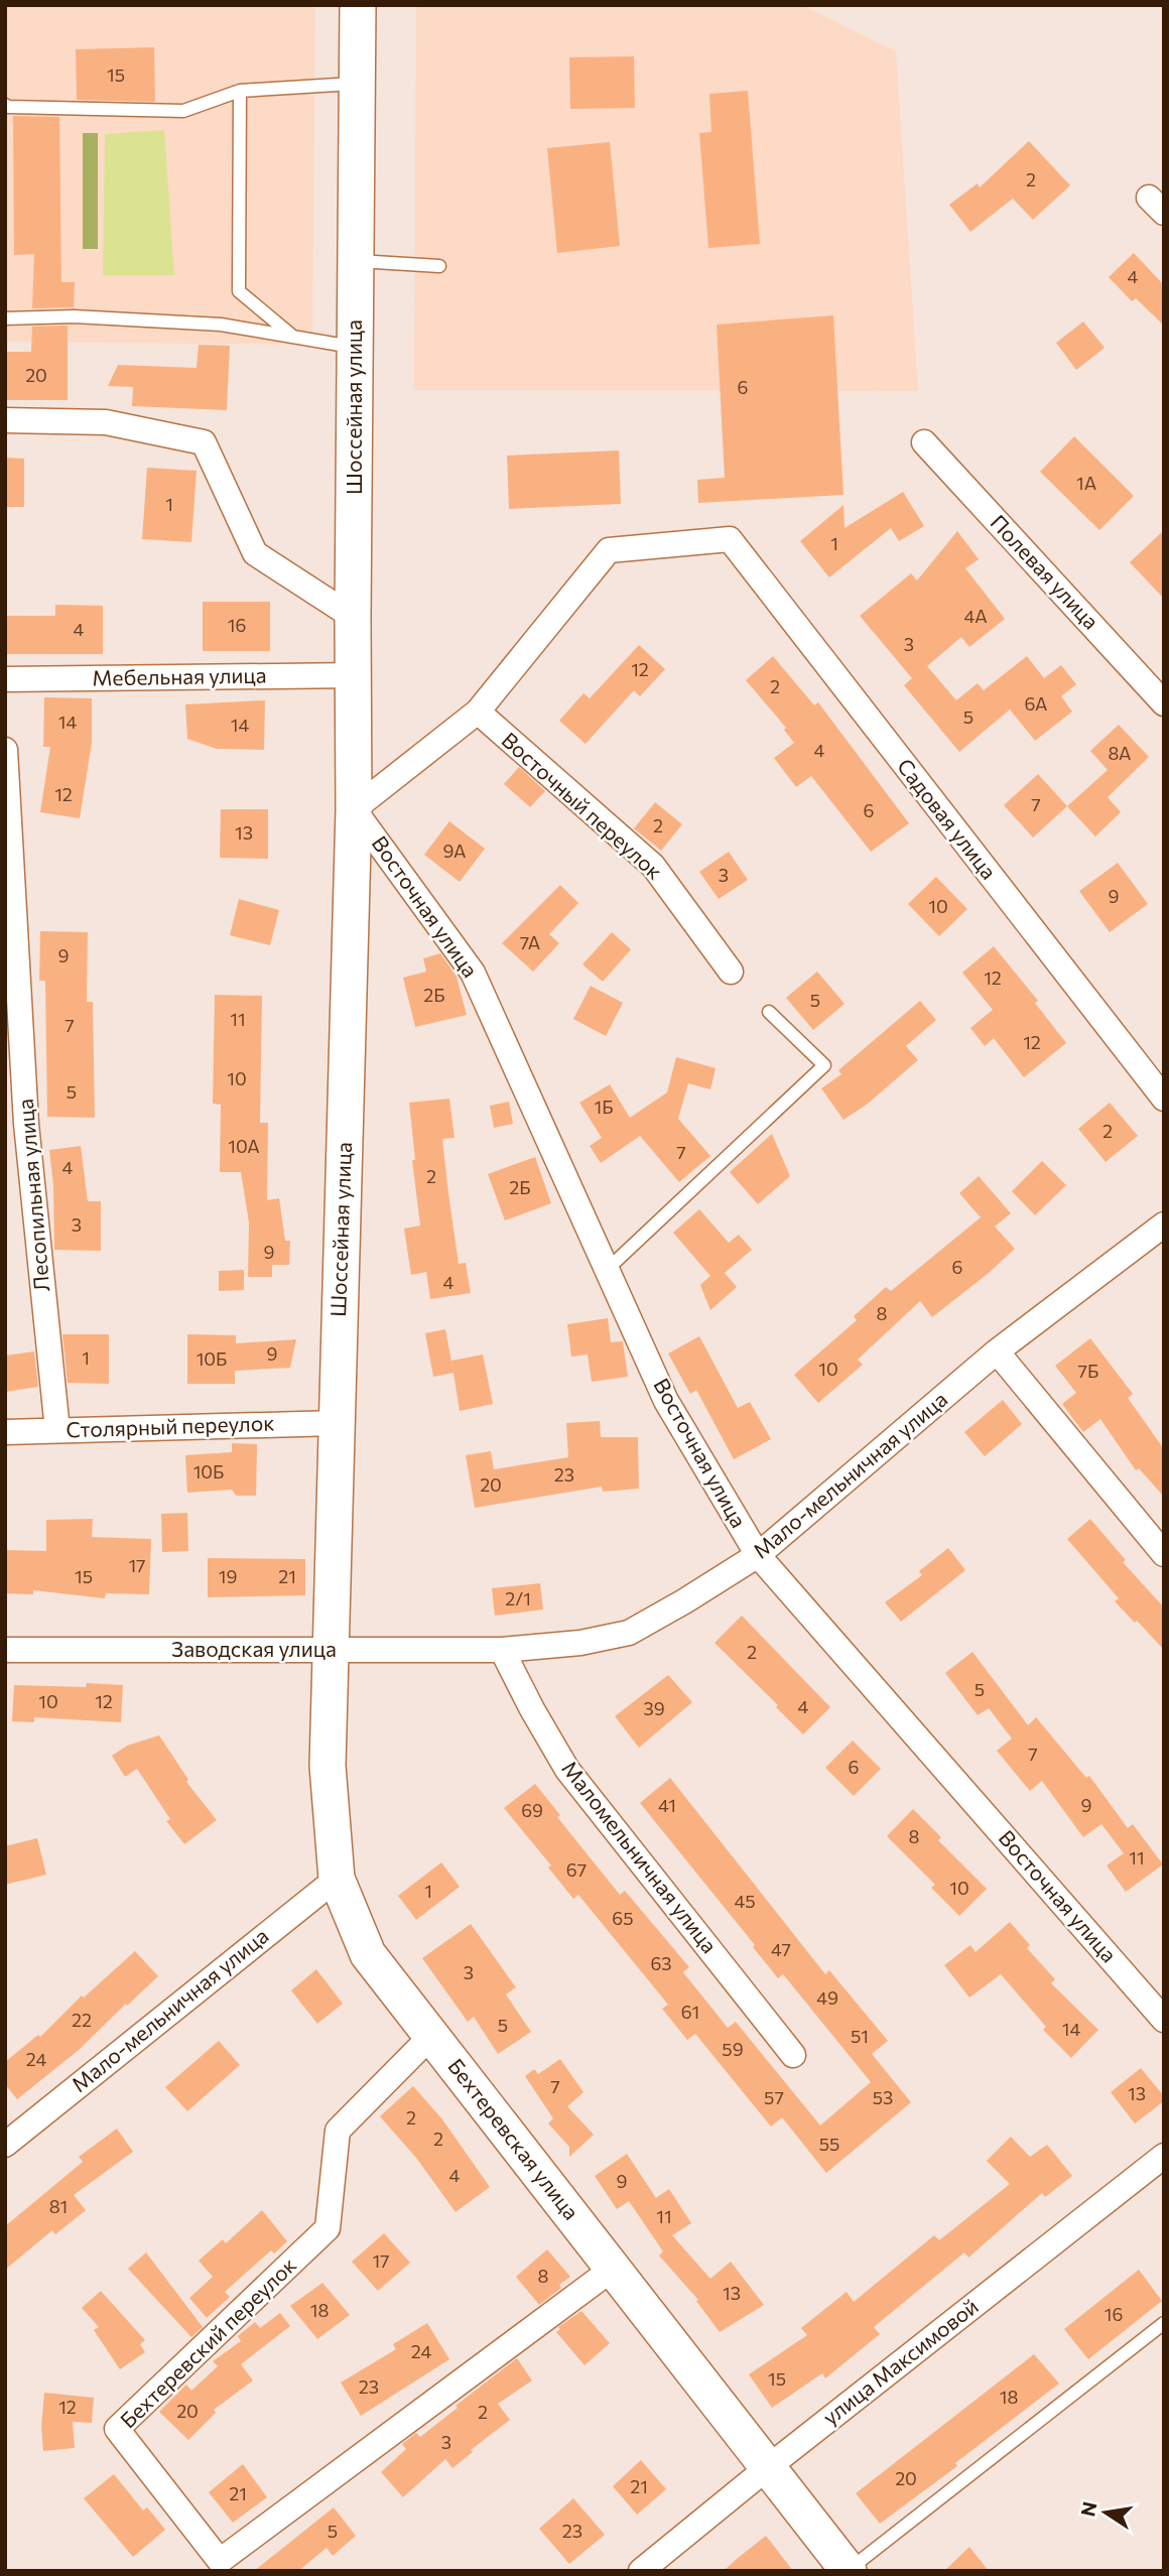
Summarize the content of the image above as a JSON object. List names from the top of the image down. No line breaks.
{"streets":{"main road":["Шоссейная улица","Бехтеревская улица"],"street":["Полевая улица","Мебельная улица","Восточный переулок","Садовая улица","Восточная улица","Лесопильная улица","Столярный переулок","Мало-мельничная улица","Заводская улица","Маломельничная улица","Бехтеревский переулок","улица Максимовой"]},"crossings":[["Шоссейная улица","Мебельная улица"],["Шоссейная улица","Восточная улица"],["Шоссейная улица","Столярный переулок"],["Шоссейная улица","Заводская улица"],["Шоссейная улица","Бехтеревская улица"],["Восточный переулок","Садовая улица"],["Восточная улица","Мало-мельничная улица"],["Лесопильная улица","Столярный переулок"],["Мало-мельничная улица","Заводская улица"],["Мало-мельничная улица","Маломельничная улица"],["Мало-мельничная улица","Бехтеревская улица"],["Заводская улица","Маломельничная улица"],["Заводская улица","Бехтеревская улица"],["Бехтеревская улица","Бехтеревский переулок"],["Бехтеревская улица","улица Максимовой"]],"house_numbers":["15","2","4","20","6","1А","1","1","4А","16","4","3","12","2","6А","5","14","14","4","8А","12","7","6","2","13","9А","3","9","10","7А","9","12","2Б","5","11","7","12","10","5","1Б","2","10А","7","4","2","2Б","3","9","6","4","8","9","1","10Б","10","7Б","10Б","23","20","17","15","19","21","2/1","2","5","10","12","4","39","7","6","41","9","69","8","11","67","10","1","45","65","47","63","3","49","61","22","5","14","51","59","24","7","13","57","53","2","2","55","4","9","81","11","17","8","13","18","16","24","15","23","18","12","20","2","3","20","21","21","5","23"],"north":"left"}
